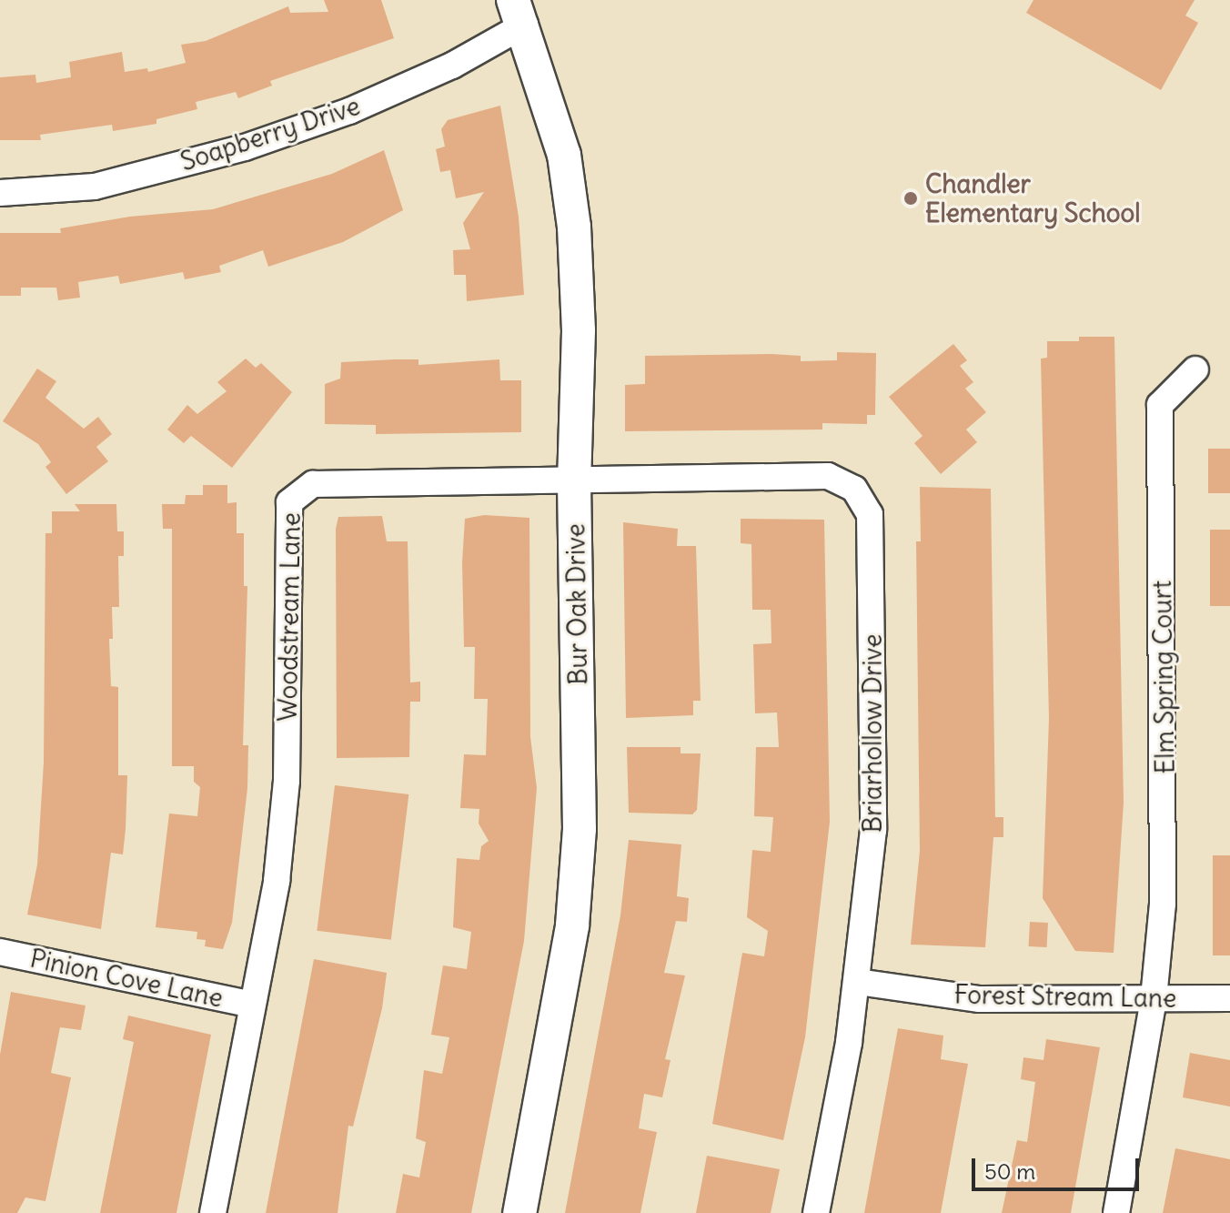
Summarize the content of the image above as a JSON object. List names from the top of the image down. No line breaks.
{"streets":{"street":["Soapberry Drive","Bur Oak Drive","Woodstream Lane","Elm Spring Court","Briarhollow Drive","Pinion Cove Lane","Forest Stream Lane"]},"crossings":[["Soapberry Drive","Bur Oak Drive"],["Bur Oak Drive","Woodstream Lane"],["Woodstream Lane","Briarhollow Drive"],["Woodstream Lane","Pinion Cove Lane"],["Elm Spring Court","Forest Stream Lane"],["Briarhollow Drive","Forest Stream Lane"]],"places":["Chandler Elementary School"],"scale_bar":"50 m"}
